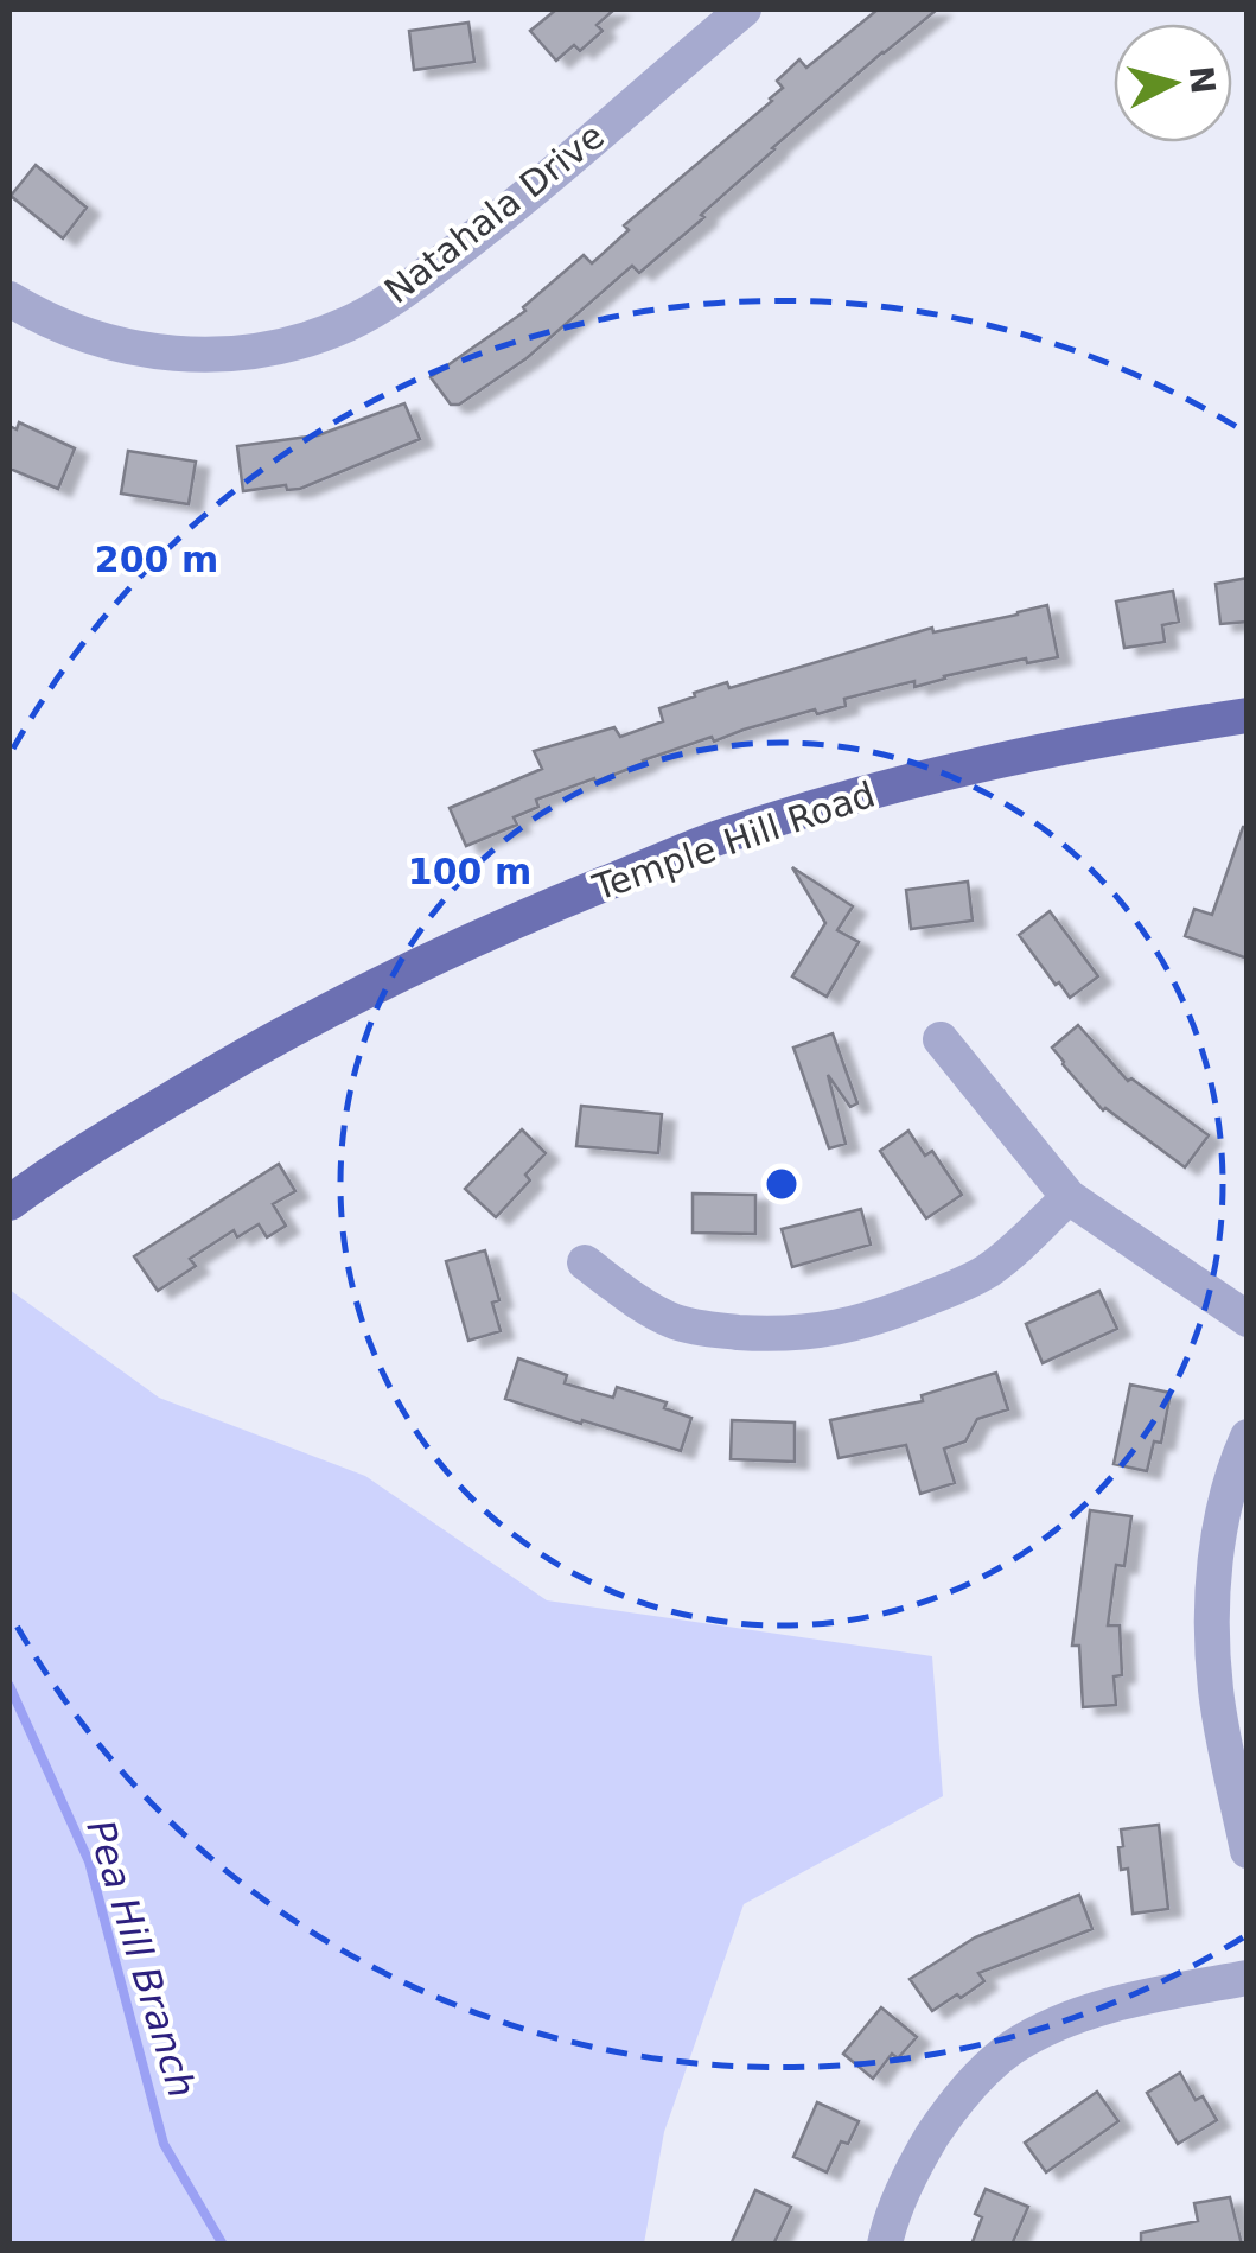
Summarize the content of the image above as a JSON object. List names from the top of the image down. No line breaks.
{"streets":{"main road":["Temple Hill Road"],"street":["Natahala Drive"]},"water":["Pea Hill Branch"],"north":"right","rings":["200 m","100 m"]}
